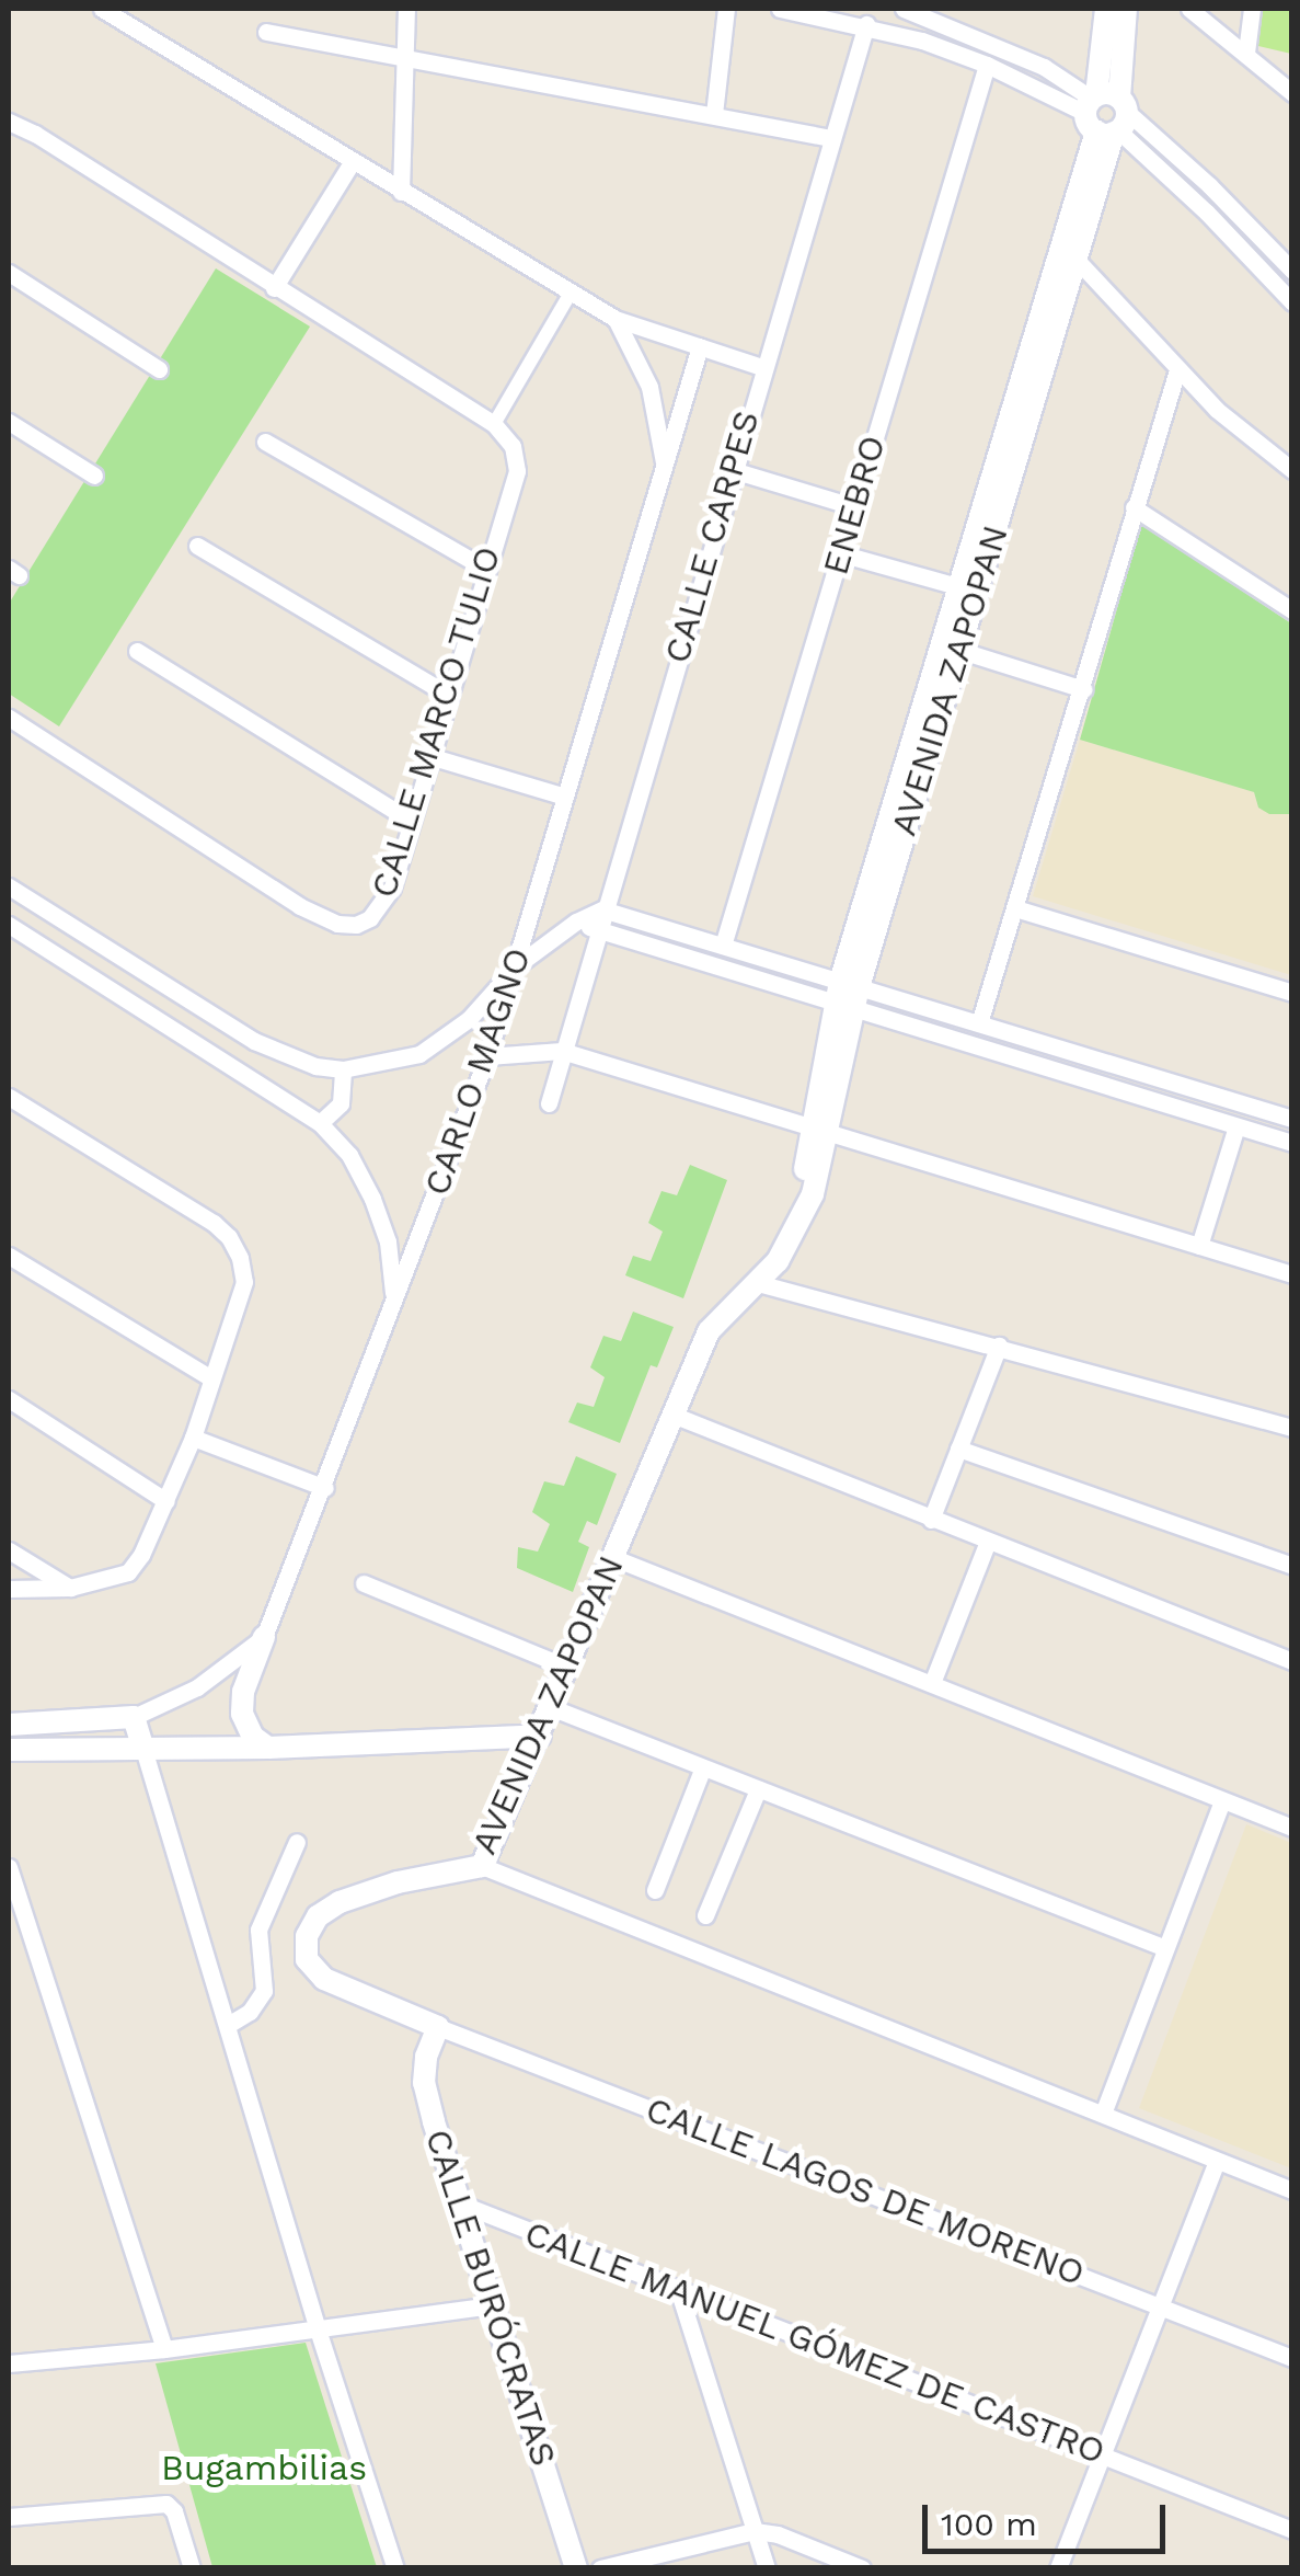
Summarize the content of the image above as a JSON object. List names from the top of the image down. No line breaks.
{"streets":{"street":["ENEBRO","CALLE CARPES","AVENIDA ZAPOPAN","CALLE MARCO TULIO","CARLO MAGNO","CALLE LAGOS DE MORENO","CALLE BURÓCRATAS","CALLE MANUEL GÓMEZ DE CASTRO"]},"crossings":[["AVENIDA ZAPOPAN","CALLE LAGOS DE MORENO"],["AVENIDA ZAPOPAN","CALLE BURÓCRATAS"],["CALLE LAGOS DE MORENO","CALLE BURÓCRATAS"],["CALLE BURÓCRATAS","CALLE MANUEL GÓMEZ DE CASTRO"]],"parks":["Bugambilias"],"scale_bar":"100 m"}
